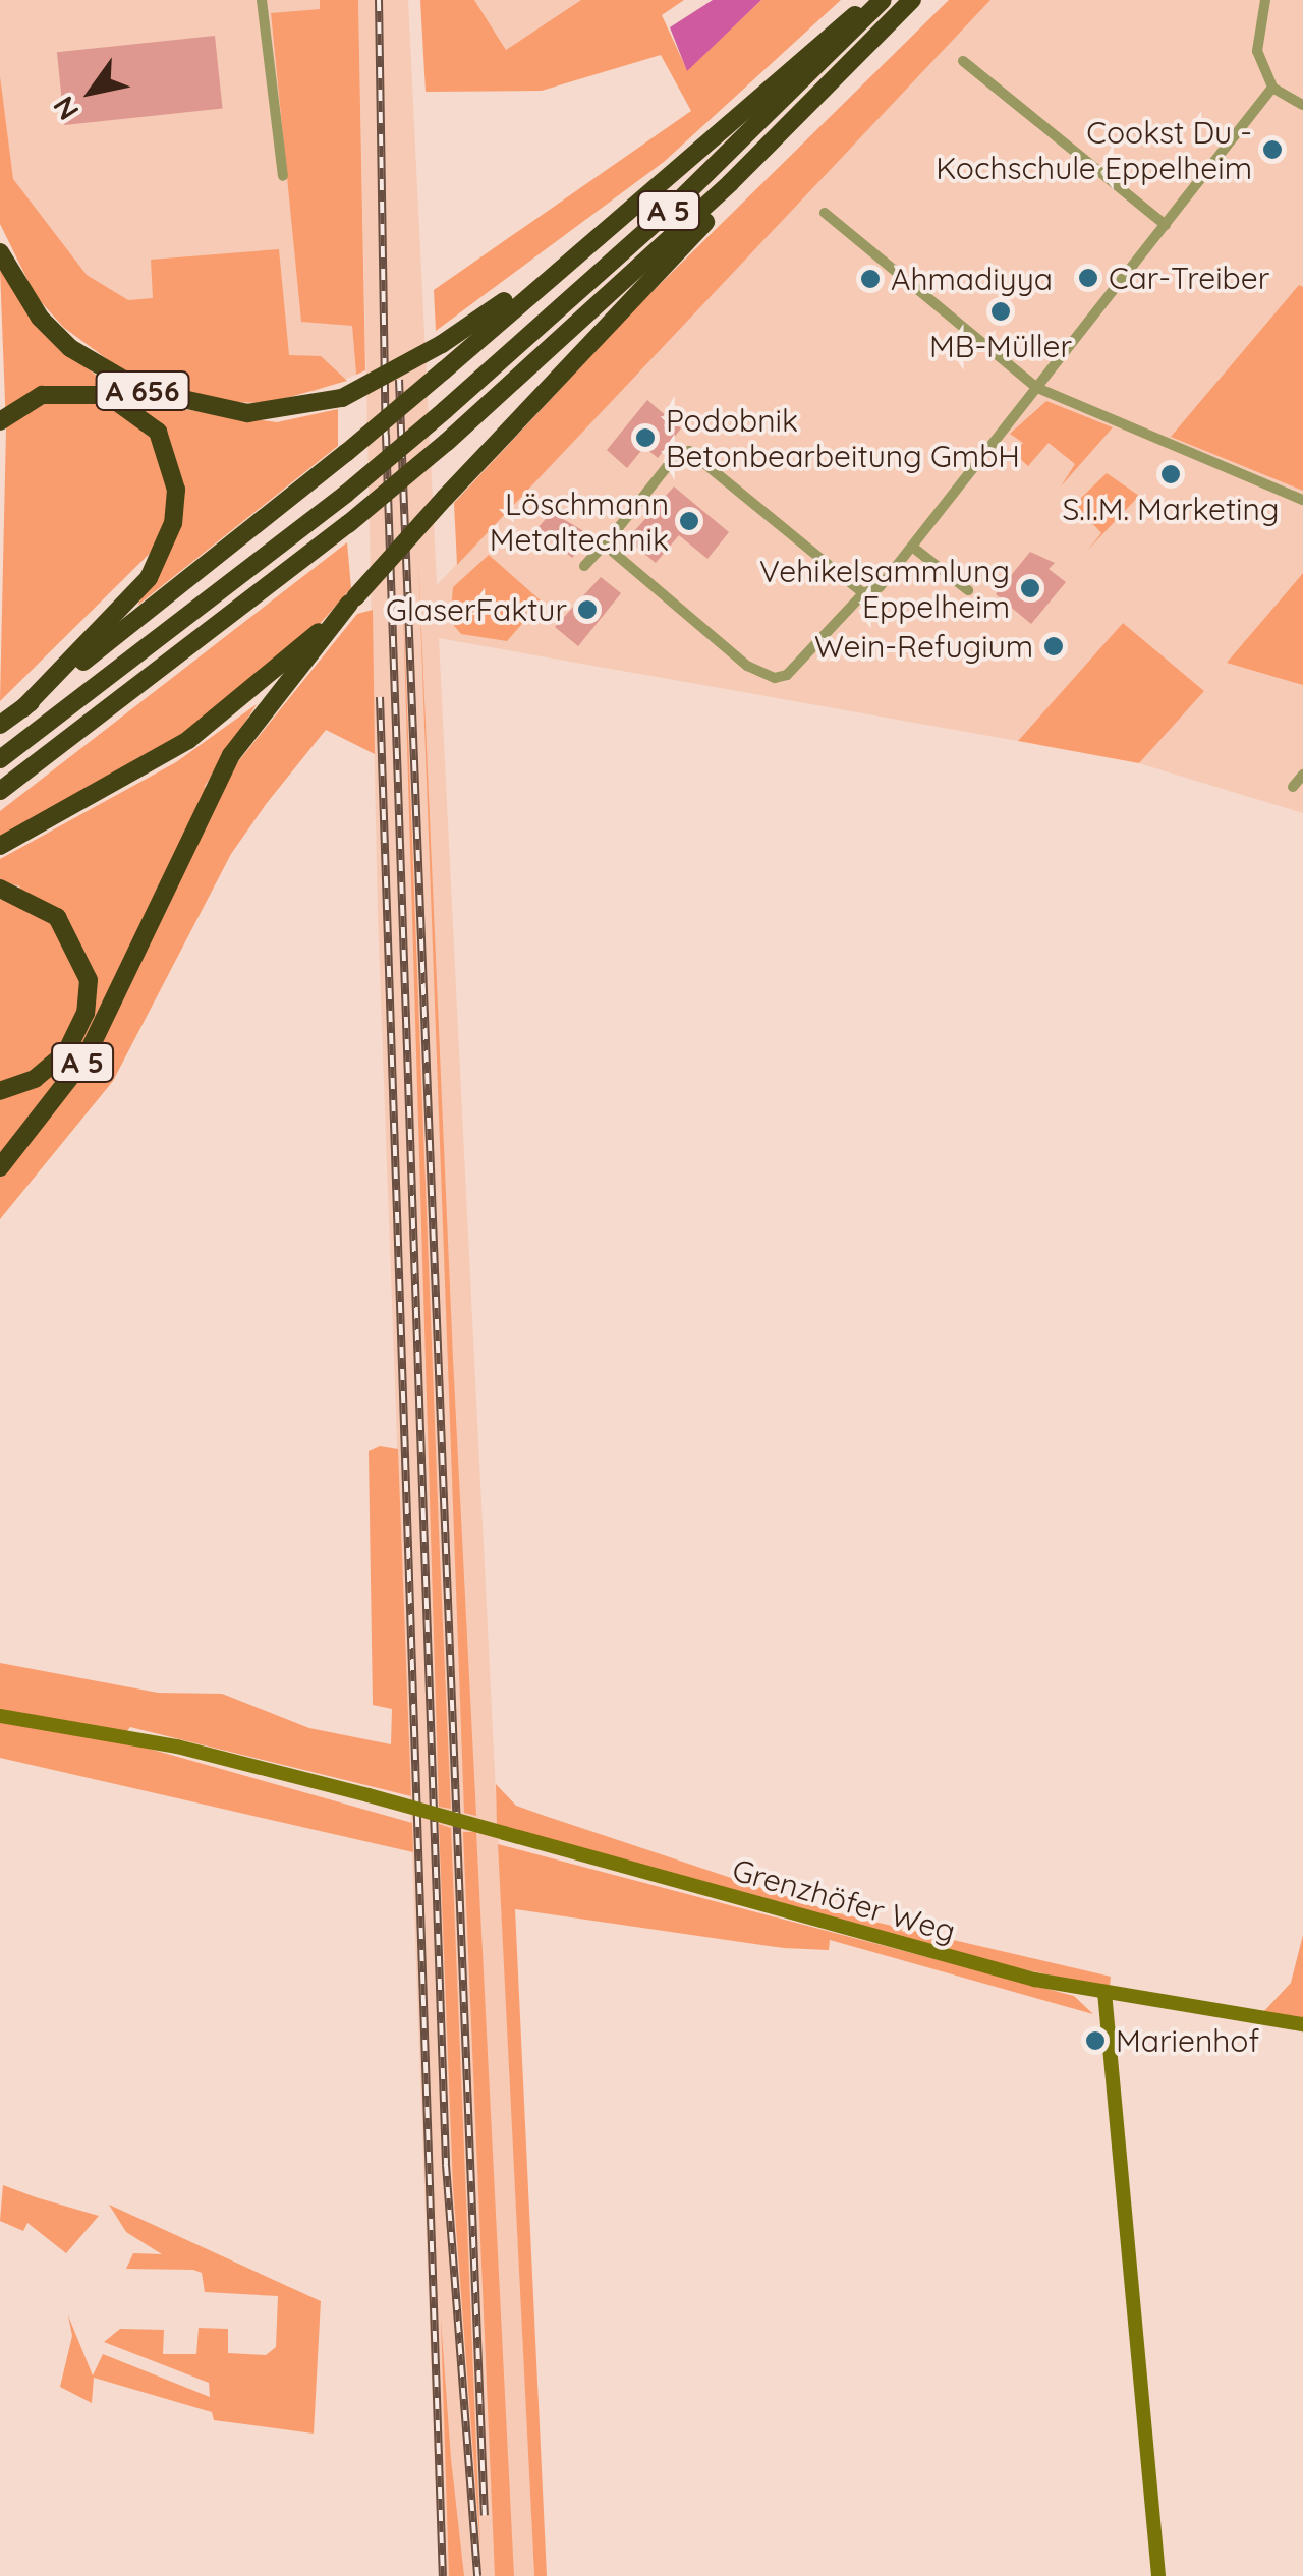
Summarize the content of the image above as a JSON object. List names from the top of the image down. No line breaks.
{"streets":{"highway":["A 5","A 656"],"main road":["Grenzhöfer Weg"]},"places":["Cookst Du - Kochschule Eppelheim","Car-Treiber","Ahmadiyya","MB-Müller","Podobnik Betonbearbeitung GmbH","S.I.M. Marketing","Löschmann Metaltechnik","Vehikelsammlung Eppelheim","GlaserFaktur","Wein-Refugium","Marienhof"],"north":"bottom left"}
